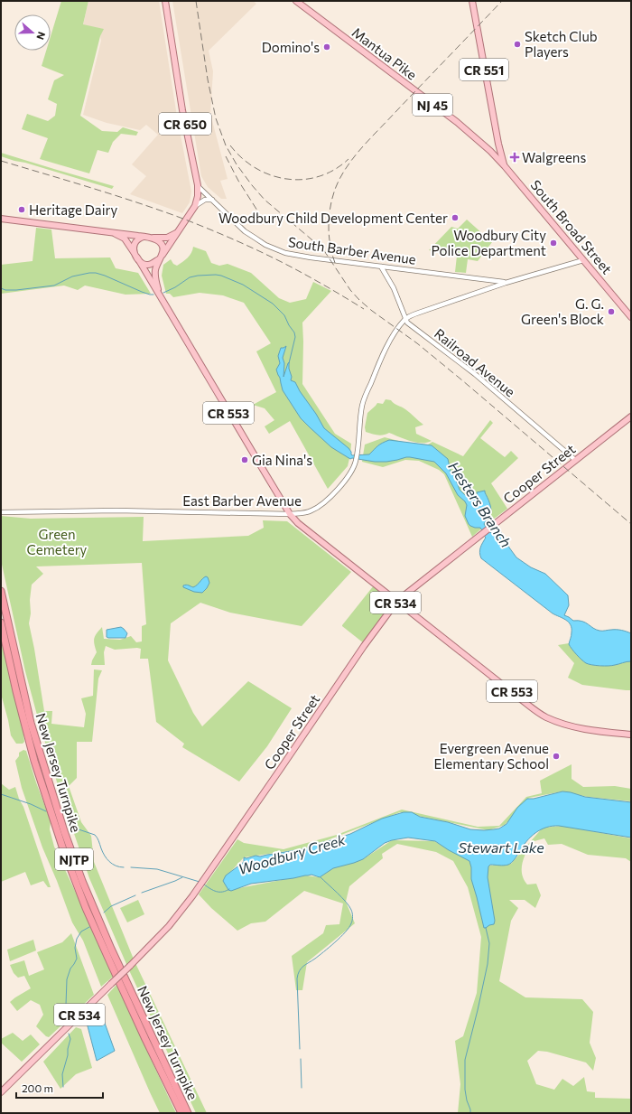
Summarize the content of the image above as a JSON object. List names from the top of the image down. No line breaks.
{"streets":{"highway":["New Jersey Turnpike","NJTP"],"main road":["Mantua Pike","CR 551","NJ 45","CR 650","South Broad Street","CR 553","Cooper Street","CR 534"],"street":["South Barber Avenue","Railroad Avenue","East Barber Avenue"]},"crossings":[["Mantua Pike","South Broad Street"],["CR 551","South Broad Street"],["CR 650","South Barber Avenue"],["CR 650","CR 553"],["South Broad Street","East Barber Avenue"],["South Barber Avenue","Railroad Avenue"],["South Barber Avenue","East Barber Avenue"],["Railroad Avenue","Cooper Street"],["Railroad Avenue","East Barber Avenue"],["CR 553","Cooper Street"],["CR 553","East Barber Avenue"]],"water":["Hesters Branch","Stewart Lake","Woodbury Creek"],"parks":["Green Cemetery"],"places":{"other":["Sketch Club Players","Domino's","Heritage Dairy","Woodbury Child Development Center","Woodbury City Police Department","G. G. Green's Block","Gia Nina's","Evergreen Avenue Elementary School"],"health":["Walgreens"]},"scale_bar":"200 m","north":"right"}
